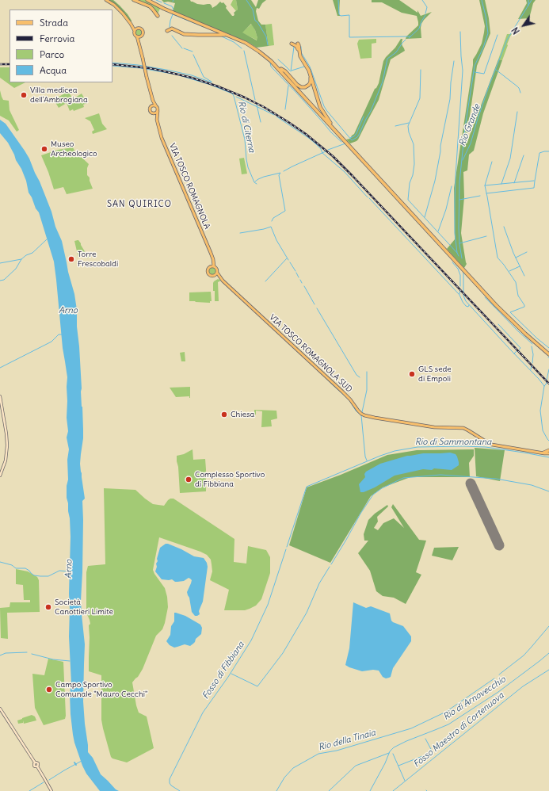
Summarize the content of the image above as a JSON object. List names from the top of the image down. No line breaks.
{"streets":{"main road":["VIA TOSCO ROMAGNOLA","VIA TOSCO ROMAGNOLA SUD"]},"crossings":[["VIA TOSCO ROMAGNOLA","VIA TOSCO ROMAGNOLA SUD"]],"districts":["SAN QUIRICO"],"water":["Rio Grande","Rio di Citerna","Arno","Rio di Sammontana","Fosso di Fibbiana","Rio di Arnovecchio","Fosso Maestro di Cortenuova","Rio della Tinaia"],"places":["Villa medicea dell'Ambrogiana","Museo Archeologico","Torre Frescobaldi","GLS sede di Empoli","Chiesa","Complesso Sportivo di Fibbiana","Società Canottieri Limite","Campo Sportivo Comunale \"Mauro Cecchi\""],"legend":["Strada","Ferrovia","Parco","Acqua"],"north":"bottom left"}
